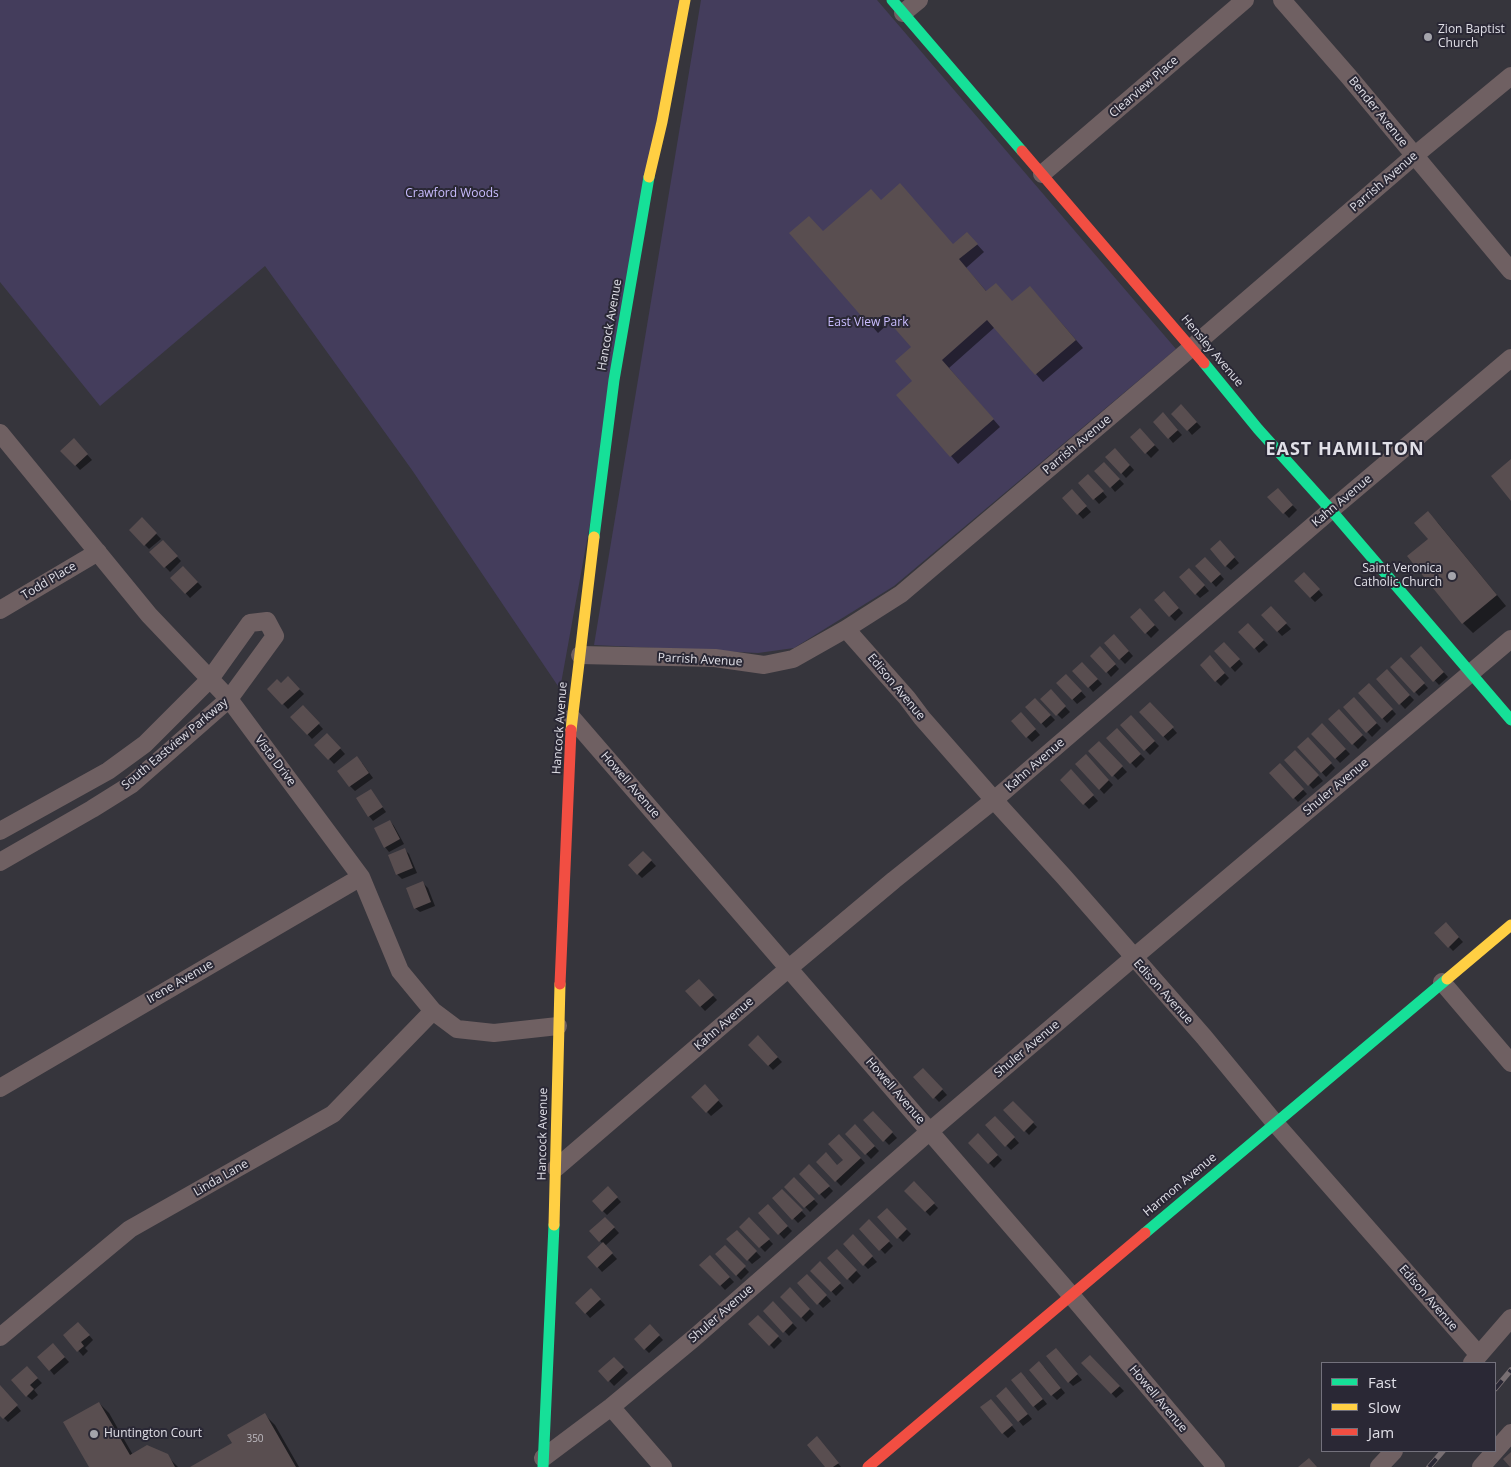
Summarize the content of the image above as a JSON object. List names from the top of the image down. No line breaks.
{"streets":{"street":["Clearview Place","Bender Avenue","Parrish Avenue","Hancock Avenue","Hensley Avenue","Kahn Avenue","Todd Place","Edison Avenue","South Eastview Parkway","Vista Drive","Howell Avenue","Shuler Avenue","Irene Avenue","Linda Lane","Harmon Avenue"]},"crossings":[["Clearview Place","Hensley Avenue"],["Bender Avenue","Parrish Avenue"],["Parrish Avenue","Hancock Avenue"],["Parrish Avenue","Hensley Avenue"],["Parrish Avenue","Edison Avenue"],["Hancock Avenue","Kahn Avenue"],["Hancock Avenue","Vista Drive"],["Hancock Avenue","Howell Avenue"],["Hancock Avenue","Shuler Avenue"],["Hensley Avenue","Kahn Avenue"],["Hensley Avenue","Shuler Avenue"],["Kahn Avenue","Edison Avenue"],["Kahn Avenue","Howell Avenue"],["Todd Place","Vista Drive"],["Edison Avenue","Shuler Avenue"],["Edison Avenue","Harmon Avenue"],["South Eastview Parkway","Vista Drive"],["Vista Drive","Irene Avenue"],["Vista Drive","Linda Lane"],["Howell Avenue","Shuler Avenue"],["Howell Avenue","Harmon Avenue"]],"districts":["EAST HAMILTON"],"parks":["Crawford Woods","East View Park"],"places":["Zion Baptist Church","Saint Veronica Catholic Church","Huntington Court"],"house_numbers":["350"],"legend":["Fast","Slow","Jam"]}
